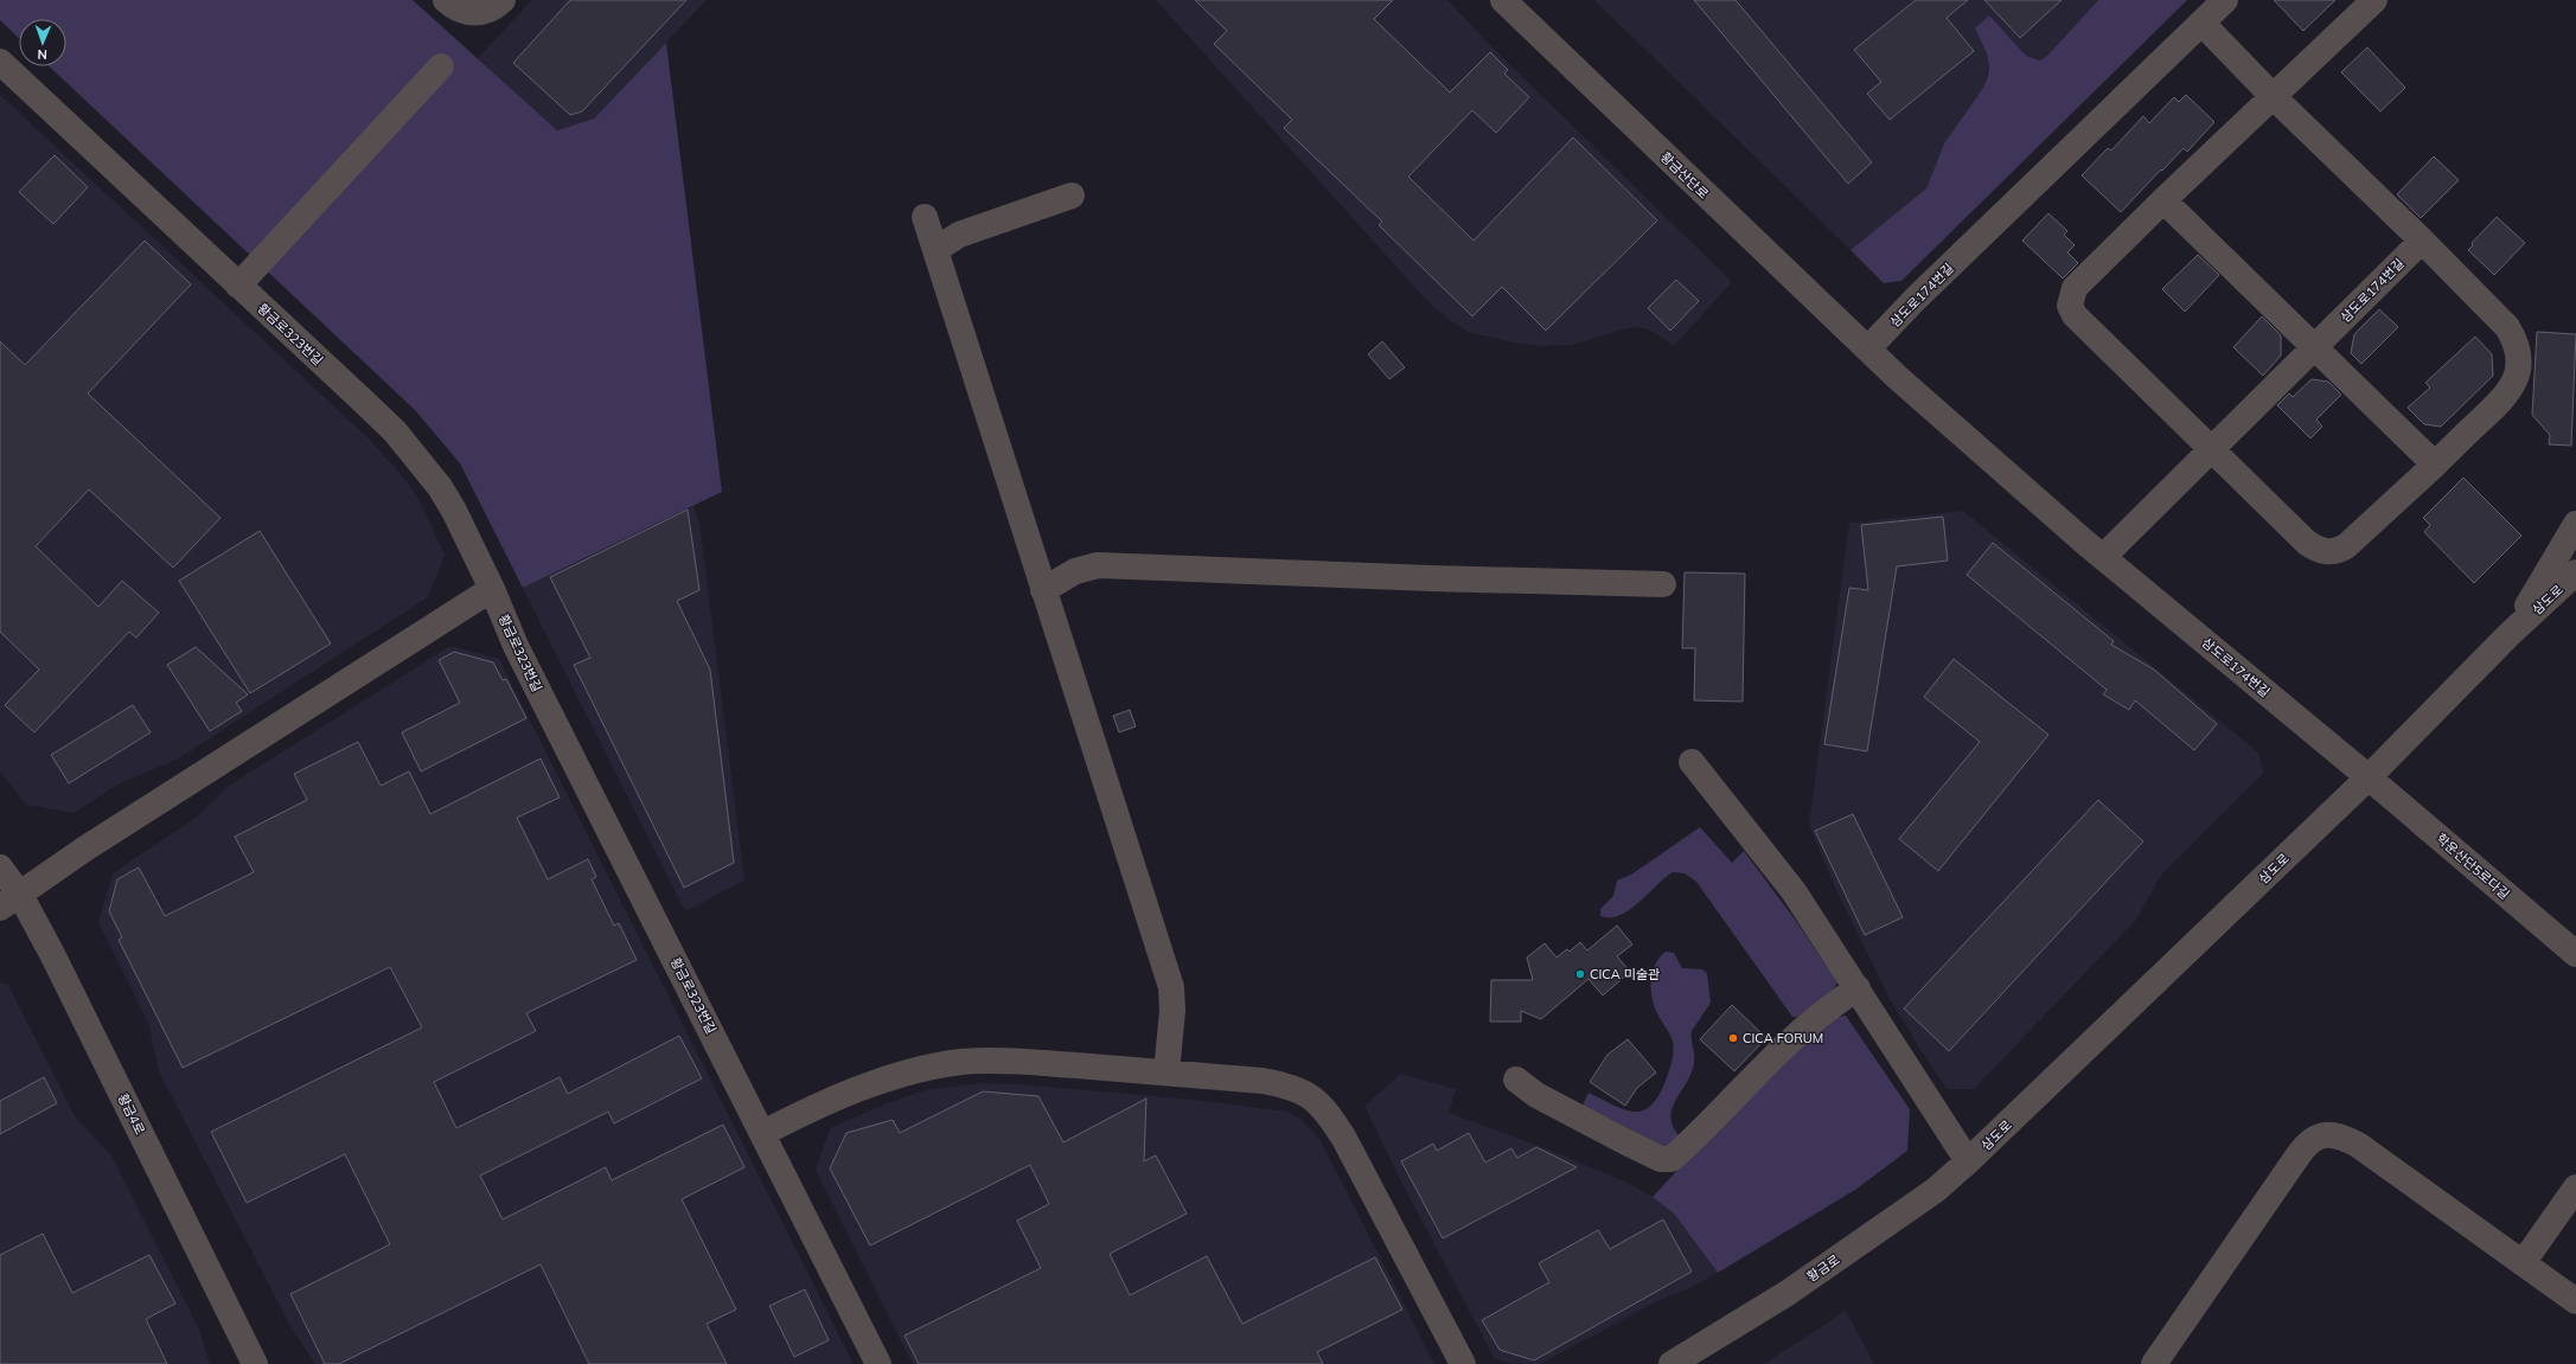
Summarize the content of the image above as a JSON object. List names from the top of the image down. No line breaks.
{"streets":{"street":["황금산단로","삼도로174번길","황금로323번길","삼도로","학운산단5로다길","황금4로","황금로"]},"crossings":[["황금산단로","삼도로174번길"],["삼도로174번길","삼도로"],["삼도로174번길","학운산단5로다길"],["삼도로","학운산단5로다길"],["삼도로","황금로"]],"places":["CICA 미술관","CICA FORUM"],"north":"bottom"}
